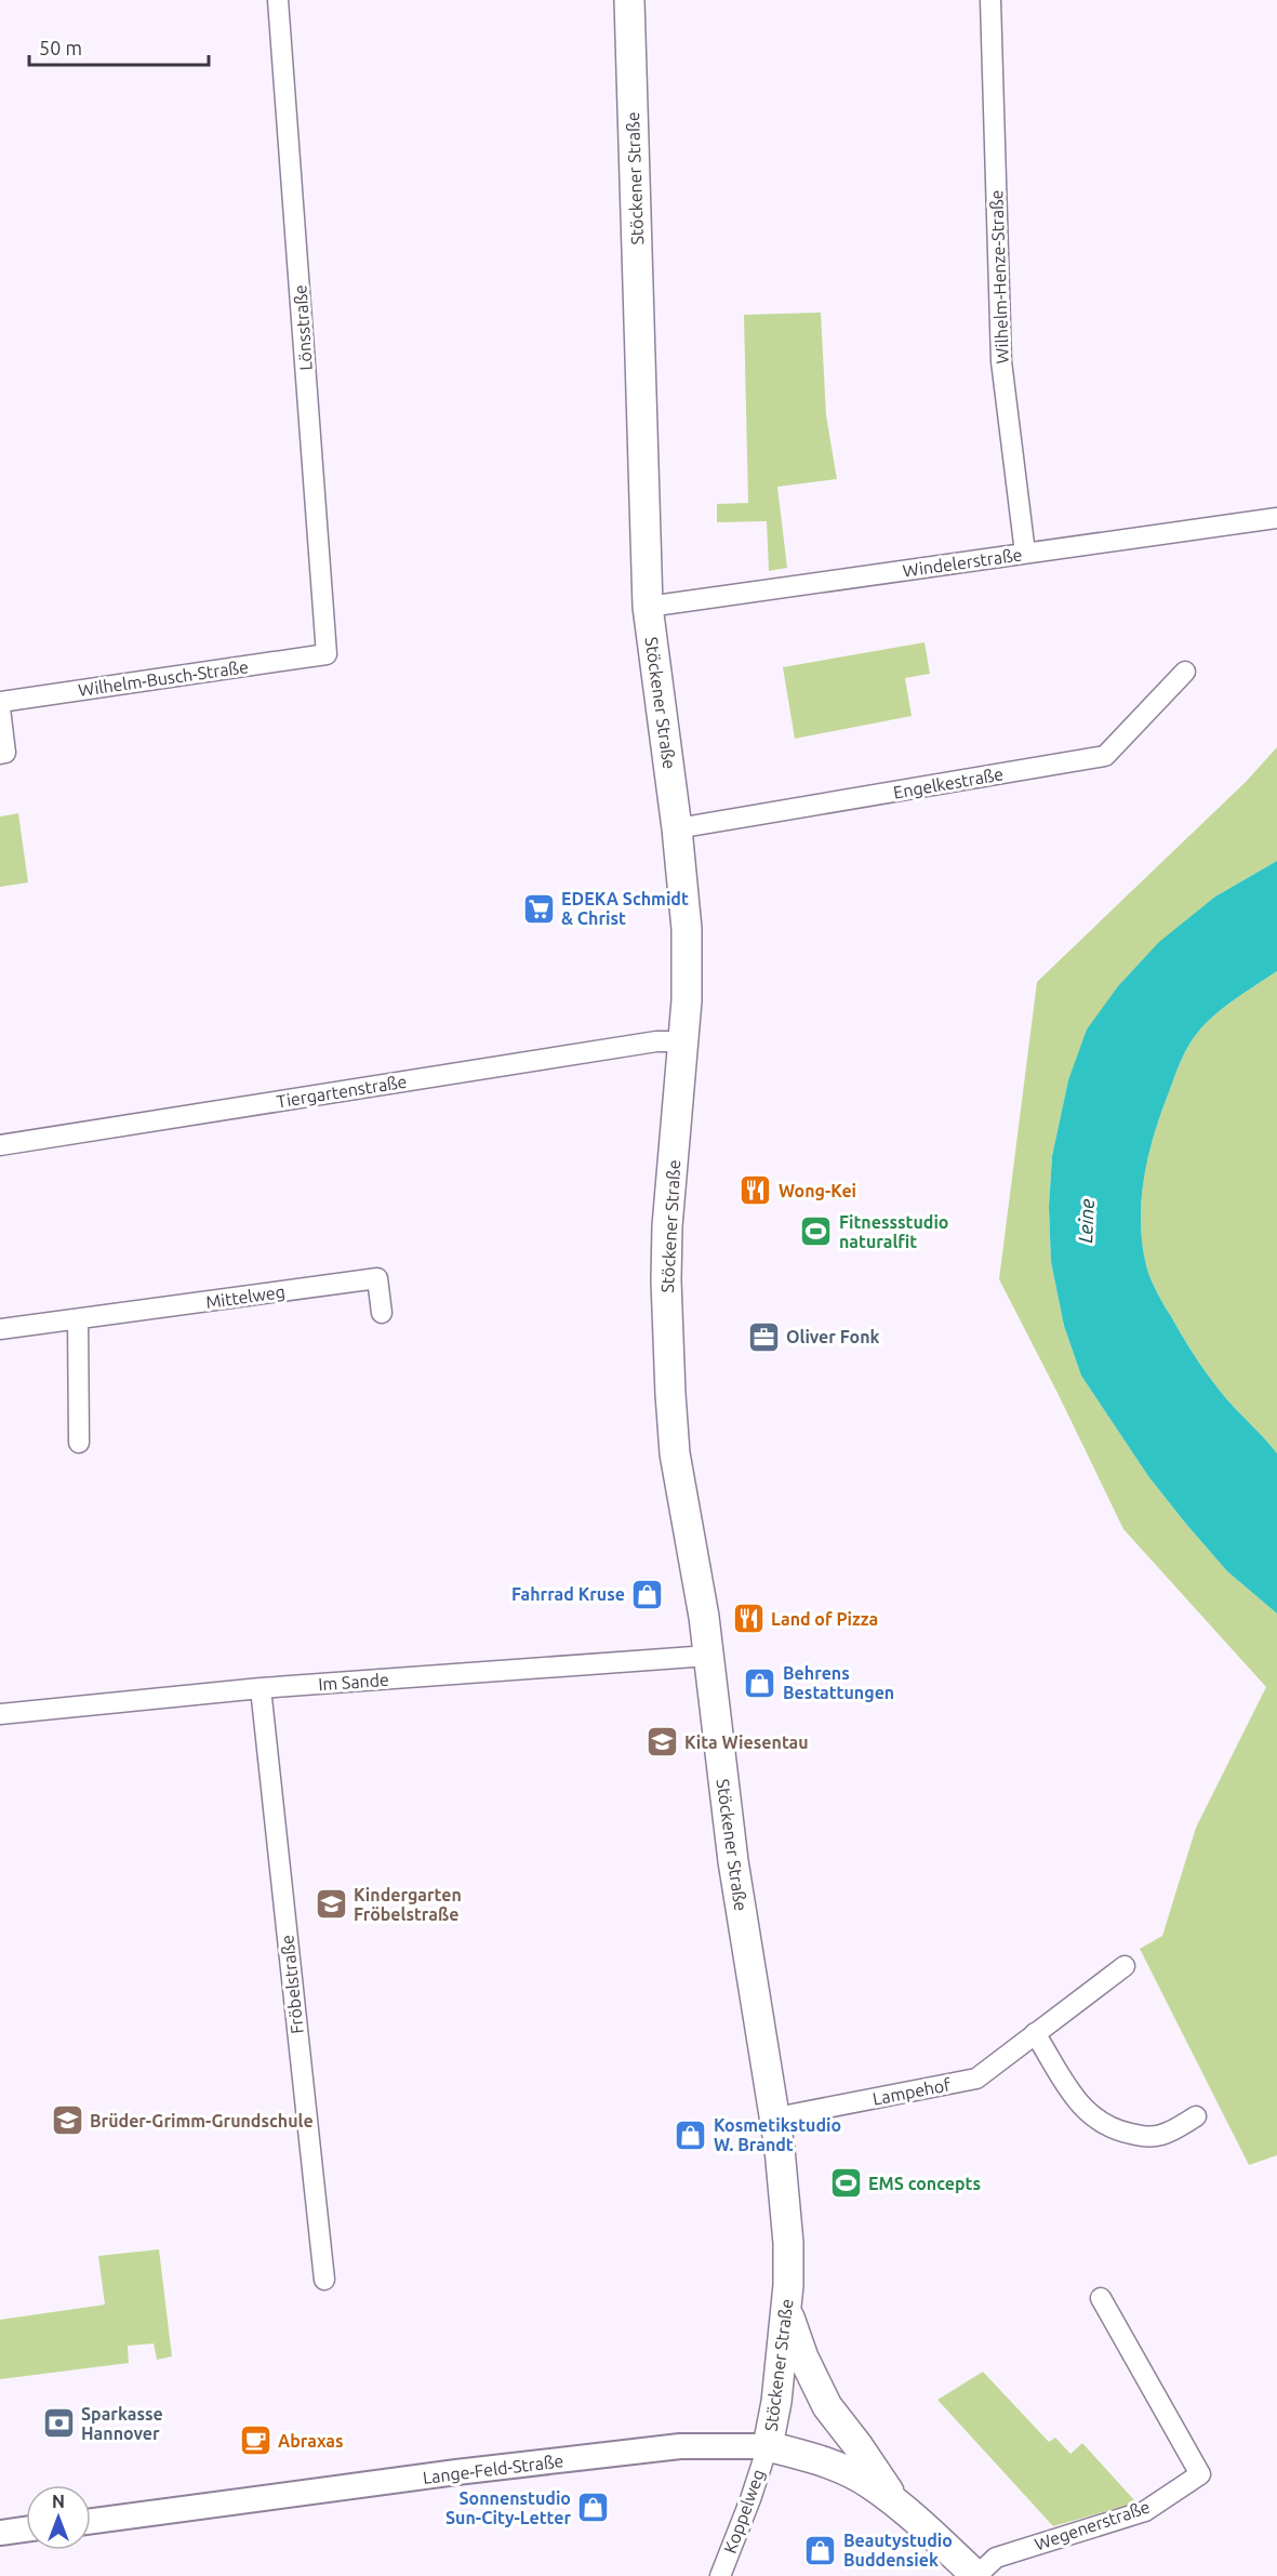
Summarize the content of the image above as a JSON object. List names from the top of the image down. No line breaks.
{"streets":{"main road":["Stöckener Straße","Lange-Feld-Straße"],"street":["Wilhelm-Henze-Straße","Lönsstraße","Windelerstraße","Wilhelm-Busch-Straße","Engelkestraße","Tiergartenstraße","Mittelweg","Im Sande","Fröbelstraße","Lampehof","Koppelweg","Wegenerstraße"]},"crossings":[["Stöckener Straße","Windelerstraße"],["Stöckener Straße","Engelkestraße"],["Stöckener Straße","Tiergartenstraße"],["Stöckener Straße","Im Sande"],["Stöckener Straße","Lampehof"],["Stöckener Straße","Lange-Feld-Straße"],["Stöckener Straße","Koppelweg"],["Wilhelm-Henze-Straße","Windelerstraße"],["Lönsstraße","Wilhelm-Busch-Straße"],["Im Sande","Fröbelstraße"],["Lange-Feld-Straße","Koppelweg"]],"water":["Leine"],"places":{"supermarket":["EDEKA Schmidt & Christ"],"restaurant":["Wong-Kei","Land of Pizza"],"sports":["Fitnessstudio naturalfit","EMS concepts"],"office":["Oliver Fonk"],"shop":["Fahrrad Kruse","Behrens Bestattungen","Kosmetikstudio W. Brandt","Sonnenstudio Sun-City-Letter","Beautystudio Buddensiek"],"school or university":["Kita Wiesentau","Kindergarten Fröbelstraße","Brüder-Grimm-Grundschule"],"bank":["Sparkasse Hannover"],"cafe":["Abraxas"]},"scale_bar":"50 m","north":"top"}
